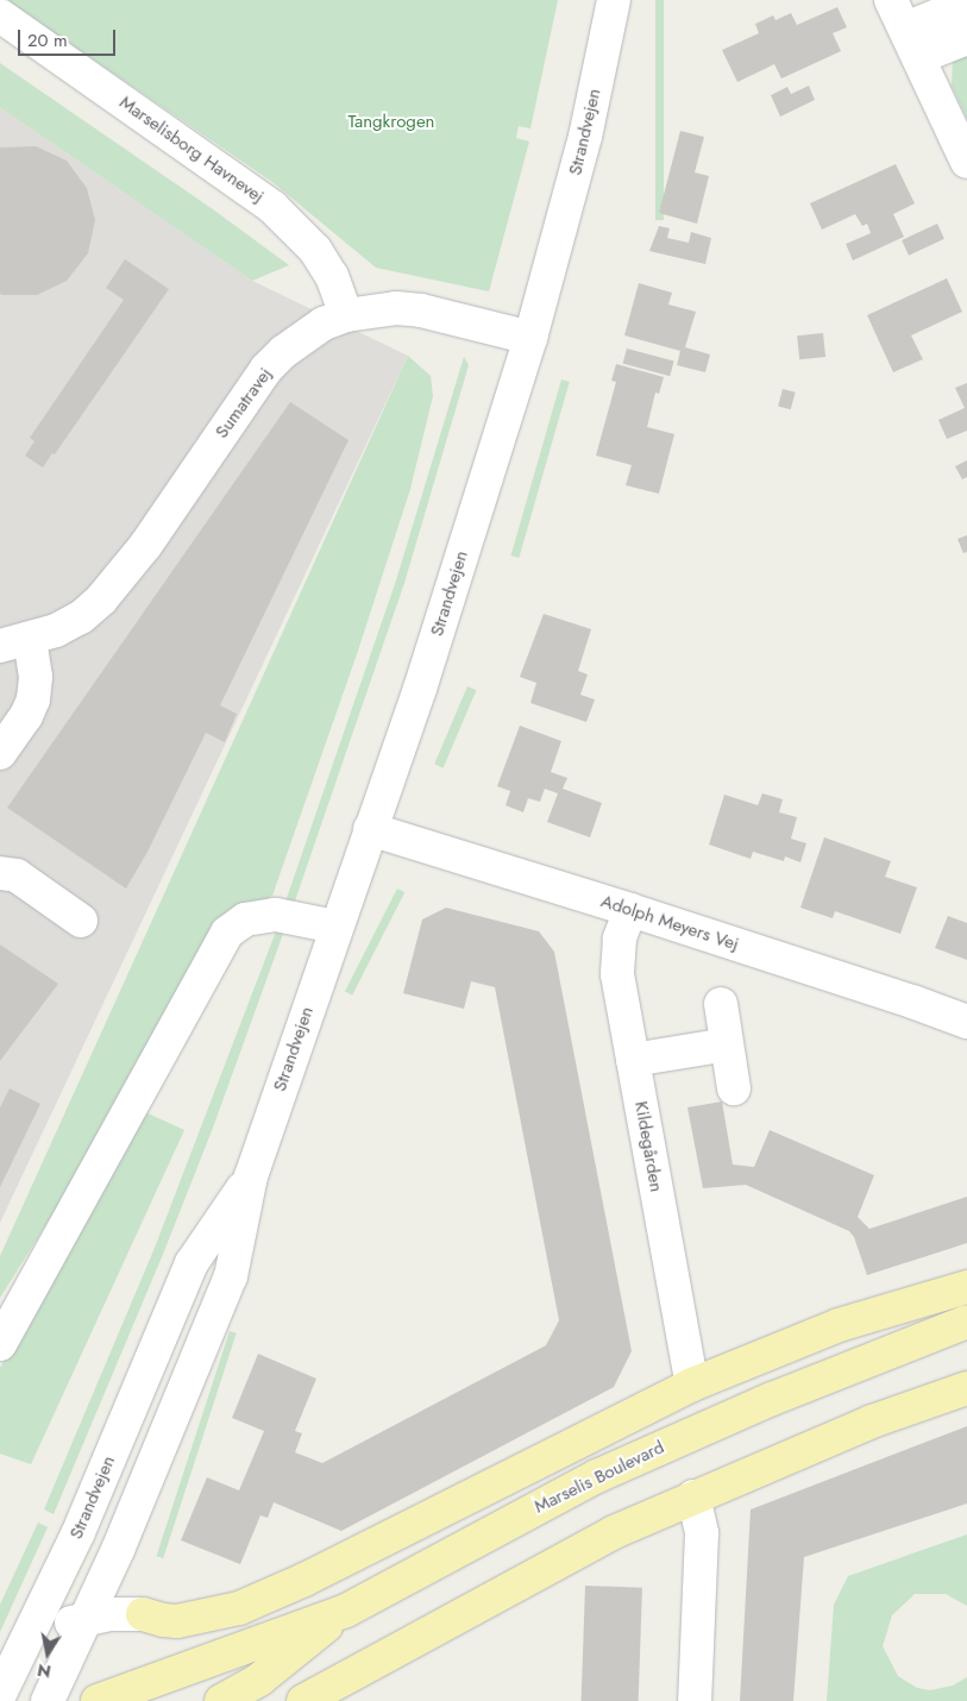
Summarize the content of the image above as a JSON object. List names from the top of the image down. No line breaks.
{"streets":{"main road":["Marselis Boulevard"],"street":["Strandvejen","Marselisborg Havnevej","Sumatravej","Adolph Meyers Vej","Kildegården"]},"crossings":[["Strandvejen","Sumatravej"],["Strandvejen","Adolph Meyers Vej"],["Marselisborg Havnevej","Sumatravej"],["Adolph Meyers Vej","Kildegården"]],"parks":["Tangkrogen"],"scale_bar":"20 m","north":"bottom"}
